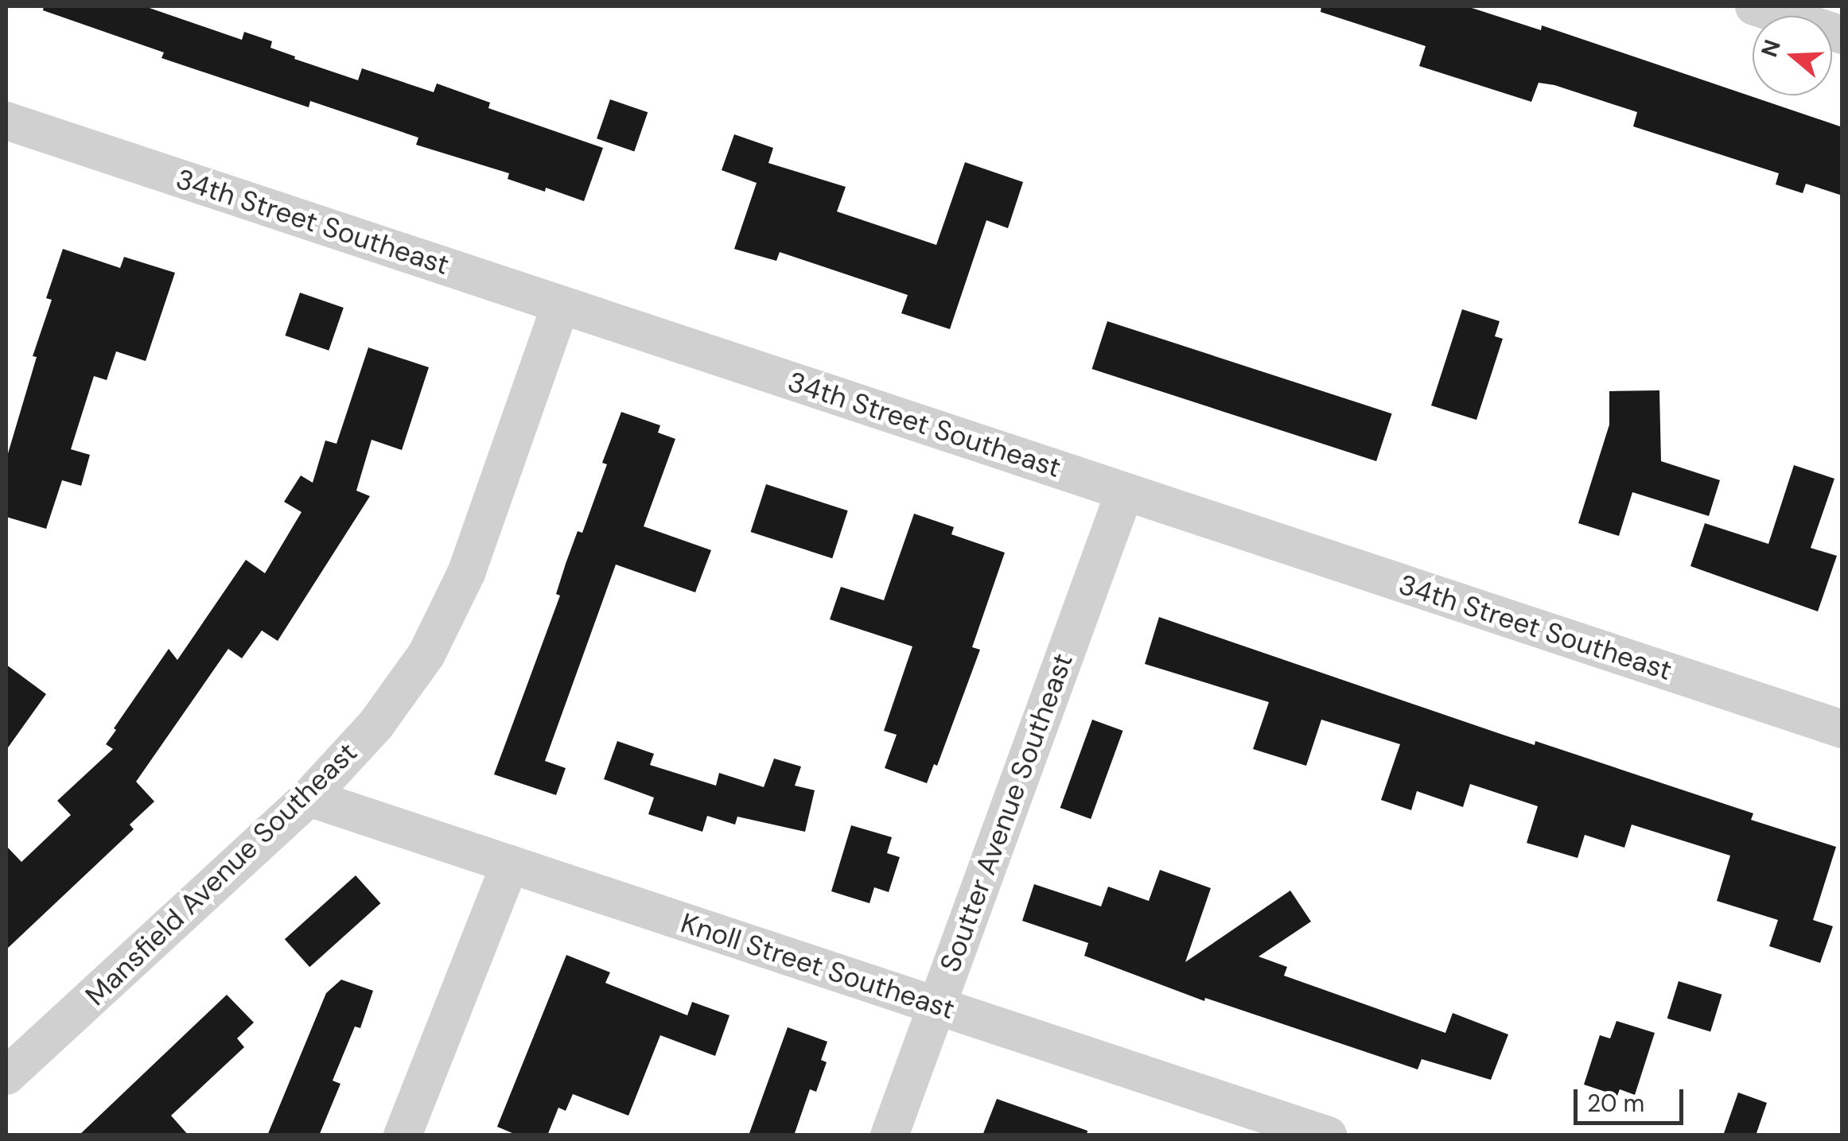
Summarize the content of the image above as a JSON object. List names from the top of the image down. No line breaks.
{"streets":{"street":["34th Street Southeast","Soutter Avenue Southeast","Mansfield Avenue Southeast","Knoll Street Southeast"]},"crossings":[["34th Street Southeast","Soutter Avenue Southeast"],["34th Street Southeast","Mansfield Avenue Southeast"],["Soutter Avenue Southeast","Knoll Street Southeast"],["Mansfield Avenue Southeast","Knoll Street Southeast"]],"scale_bar":"20 m","north":"left"}
